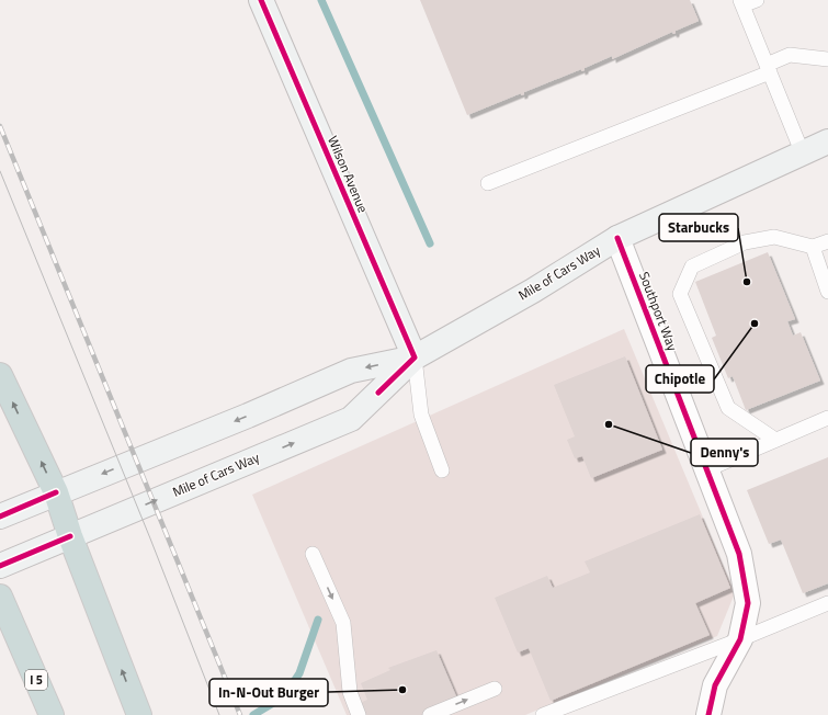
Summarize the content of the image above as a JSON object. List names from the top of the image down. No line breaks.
{"streets":{"highway":["I 5"],"main road":["Wilson Avenue","Mile of Cars Way"],"street":["Southport Way"]},"crossings":[["Wilson Avenue","Mile of Cars Way"],["Mile of Cars Way","Southport Way"]],"places":["Starbucks","Chipotle","Denny's","In-N-Out Burger"]}
